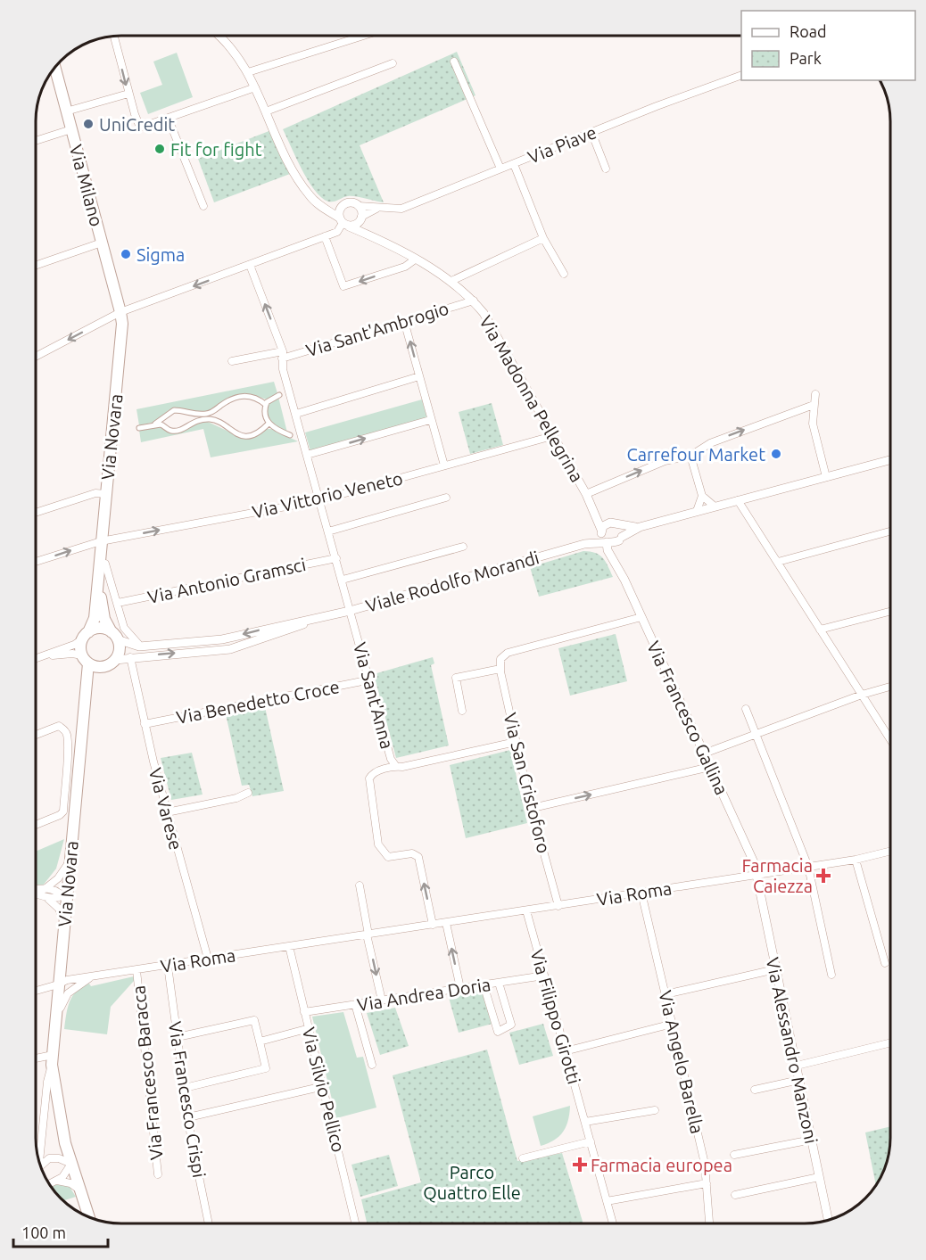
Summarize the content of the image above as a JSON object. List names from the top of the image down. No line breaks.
{"streets":{"main road":["Via Milano","Via Novara"],"street":["Via Piave","Via Sant'Ambrogio","Via Madonna Pellegrina","Via Vittorio Veneto","Via Antonio Gramsci","Viale Rodolfo Morandi","Via Sant'Anna","Via Benedetto Croce","Via Francesco Gallina","Via San Cristoforo","Via Varese","Via Roma","Via Andrea Doria","Via Filippo Girotti","Via Alessandro Manzoni","Via Angelo Barella","Via Francesco Baracca","Via Silvio Pellico","Via Francesco Crispi"]},"crossings":[["Via Piave","Via Madonna Pellegrina"],["Via Milano","Via Novara"],["Via Sant'Ambrogio","Via Madonna Pellegrina"],["Via Sant'Ambrogio","Via Sant'Anna"],["Via Madonna Pellegrina","Via Vittorio Veneto"],["Via Madonna Pellegrina","Viale Rodolfo Morandi"],["Via Madonna Pellegrina","Via Francesco Gallina"],["Via Novara","Via Vittorio Veneto"],["Via Novara","Viale Rodolfo Morandi"],["Via Novara","Via Roma"],["Via Vittorio Veneto","Via Sant'Anna"],["Via Antonio Gramsci","Via Sant'Anna"],["Viale Rodolfo Morandi","Via Sant'Anna"],["Viale Rodolfo Morandi","Via Francesco Gallina"],["Viale Rodolfo Morandi","Via Varese"],["Via Sant'Anna","Via Benedetto Croce"],["Via Benedetto Croce","Via Varese"],["Via Francesco Gallina","Via San Cristoforo"],["Via Francesco Gallina","Via Roma"],["Via Francesco Gallina","Via Alessandro Manzoni"],["Via San Cristoforo","Via Roma"],["Via Varese","Via Roma"],["Via Roma","Via Filippo Girotti"],["Via Roma","Via Alessandro Manzoni"],["Via Roma","Via Angelo Barella"],["Via Roma","Via Francesco Baracca"],["Via Roma","Via Silvio Pellico"],["Via Roma","Via Francesco Crispi"],["Via Andrea Doria","Via Filippo Girotti"],["Via Andrea Doria","Via Silvio Pellico"]],"one_way":["Via Vittorio Veneto"],"parks":["Parco Quattro Elle"],"places":{"other":["UniCredit","Fit for fight","Sigma","Carrefour Market"],"health":["Farmacia Caiezza","Farmacia europea"]},"legend":["Road","Park"],"scale_bar":"100 m"}
